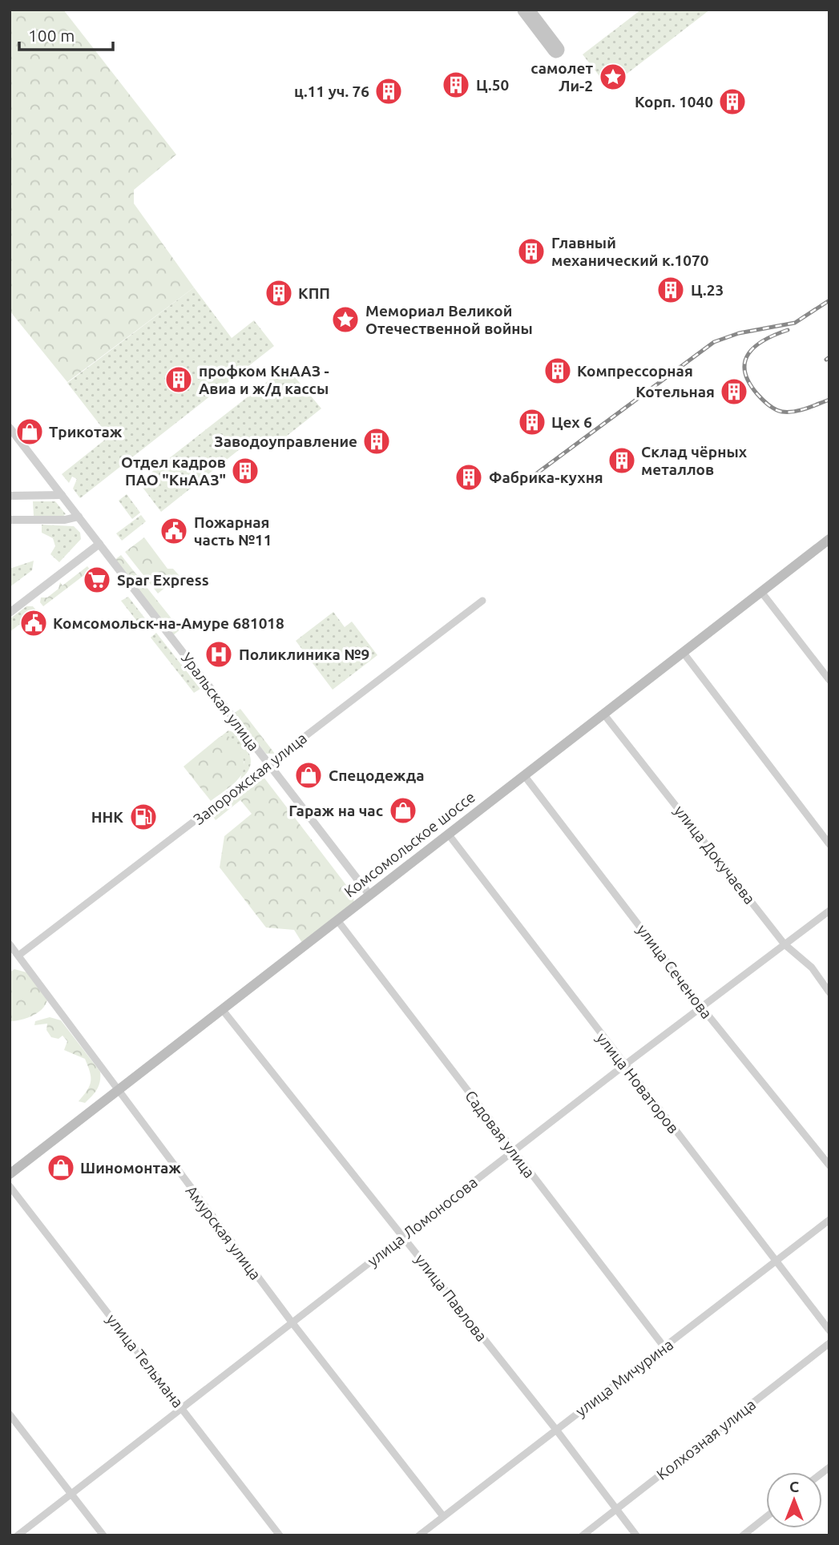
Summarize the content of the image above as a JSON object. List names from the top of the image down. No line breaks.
{"streets":{"main road":["Комсомольское шоссе"],"street":["Уральская улица","Запорожская улица","улица Докучаева","улица Сеченова","улица Новаторов","Садовая улица","улица Ломоносова","Амурская улица","улица Павлова","улица Тельмана","улица Мичурина","Колхозная улица"]},"crossings":[["Уральская улица","Запорожская улица"],["Уральская улица","Комсомольское шоссе"],["Запорожская улица","Амурская улица"],["Комсомольское шоссе","улица Докучаева"],["Комсомольское шоссе","улица Сеченова"],["Комсомольское шоссе","улица Новаторов"],["Комсомольское шоссе","Садовая улица"],["Комсомольское шоссе","Амурская улица"],["Комсомольское шоссе","улица Павлова"],["улица Докучаева","улица Ломоносова"],["улица Сеченова","улица Ломоносова"],["улица Новаторов","улица Ломоносова"],["улица Новаторов","улица Мичурина"],["Садовая улица","улица Ломоносова"],["Садовая улица","улица Мичурина"],["улица Ломоносова","Амурская улица"],["улица Ломоносова","улица Павлова"],["улица Ломоносова","улица Тельмана"],["Амурская улица","улица Мичурина"],["улица Павлова","улица Мичурина"],["улица Павлова","Колхозная улица"]],"places":{"place":["самолет Ли-2","Мемориал Великой Отечественной войны"],"building":["Ц.50","ц.11 уч. 76","Корп. 1040","Главный механический к.1070","Ц.23","КПП","Компрессорная","профком КнААЗ - Авиа и ж/д кассы","Котельная","Цех 6","Заводоуправление","Склад чёрных металлов","Отдел кадров ПАО \"КнААЗ\"","Фабрика-кухня"],"shop":["Трикотаж","Спецодежда","Гараж на час","Шиномонтаж"],"public building":["Пожарная часть №11","Комсомольск-на-Амуре 681018"],"supermarket":["Spar Express"],"hospital":["Поликлиника №9"],"fuel station":["ННК"]},"scale_bar":"100 m","north":"top"}
